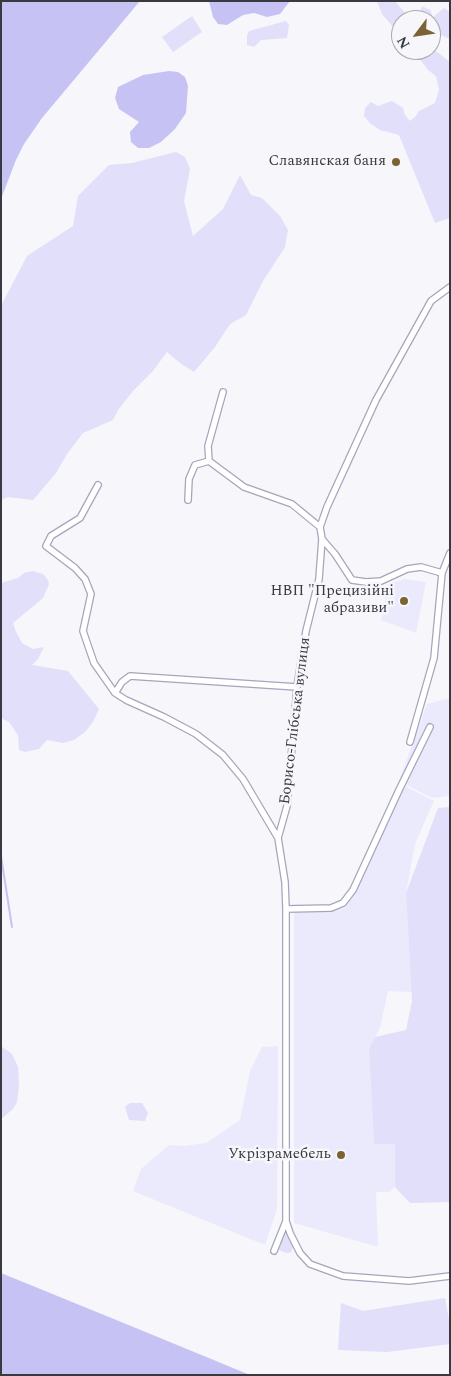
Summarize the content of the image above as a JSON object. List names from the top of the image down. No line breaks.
{"streets":{"street":["Борисо-Глібська вулиця"]},"places":["Славянская баня","НВП \"Прецизійні абразиви\"","Укрізрамебель"],"north":"bottom left"}
